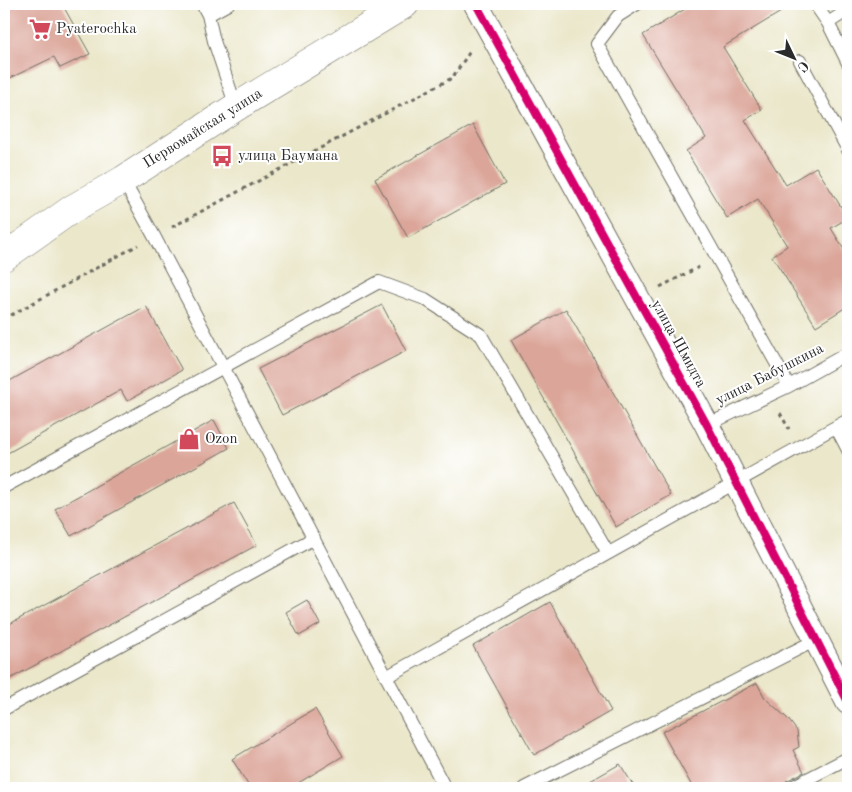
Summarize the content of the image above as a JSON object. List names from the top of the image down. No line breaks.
{"streets":{"main road":["Первомайская улица"],"street":["улица Шмидта"],"lane":["улица Бабушкина"]},"crossings":[["улица Шмидта","улица Бабушкина"]],"places":{"supermarket":["Pyaterochka"],"bus stop":["улица Баумана"],"shop":["Ozon"]},"north":"bottom right"}
